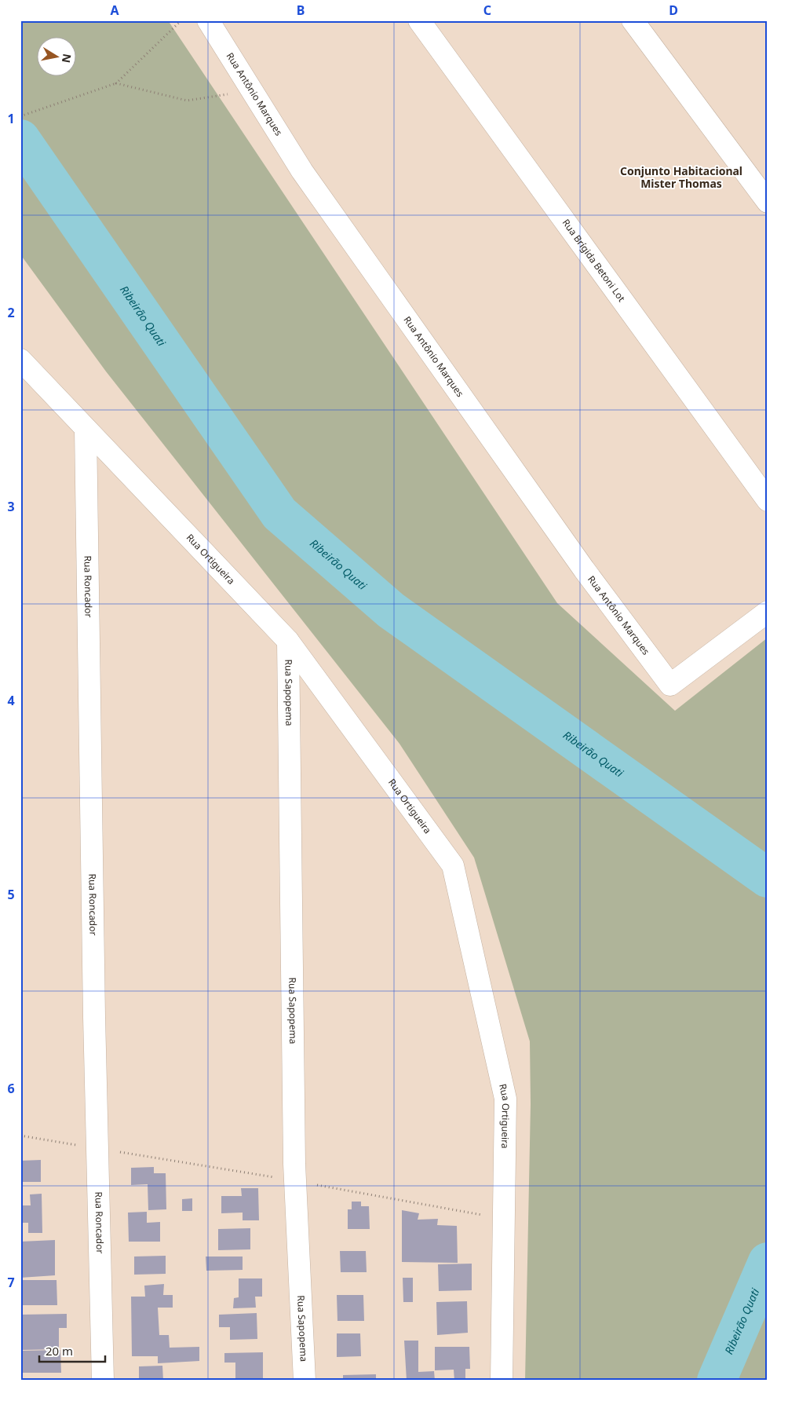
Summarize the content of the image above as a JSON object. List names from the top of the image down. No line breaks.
{"streets":{"street":["Rua Antônio Marques","Rua Brígida Betoni Lot","Rua Ortigueira","Rua Roncador","Rua Sapopema"]},"crossings":[["Rua Ortigueira","Rua Roncador"],["Rua Ortigueira","Rua Sapopema"]],"districts":["Conjunto Habitacional Mister Thomas"],"water":["Ribeirão Quati"],"scale_bar":"20 m","north":"right","grid":{"columns":["A","B","C","D"],"rows":["1","2","3","4","5","6","7"]}}
